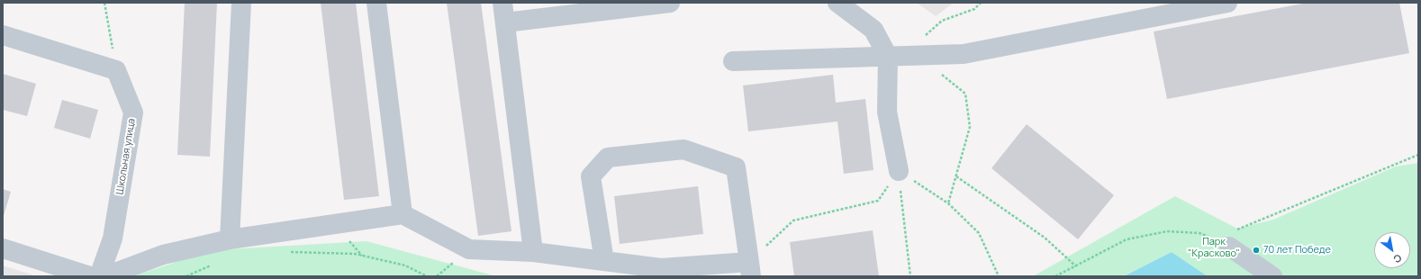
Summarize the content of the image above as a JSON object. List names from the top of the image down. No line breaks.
{"streets":{"street":["Школьная улица"]},"parks":["Парк \"Красково\""],"places":["70 лет Победе"],"north":"bottom right"}
